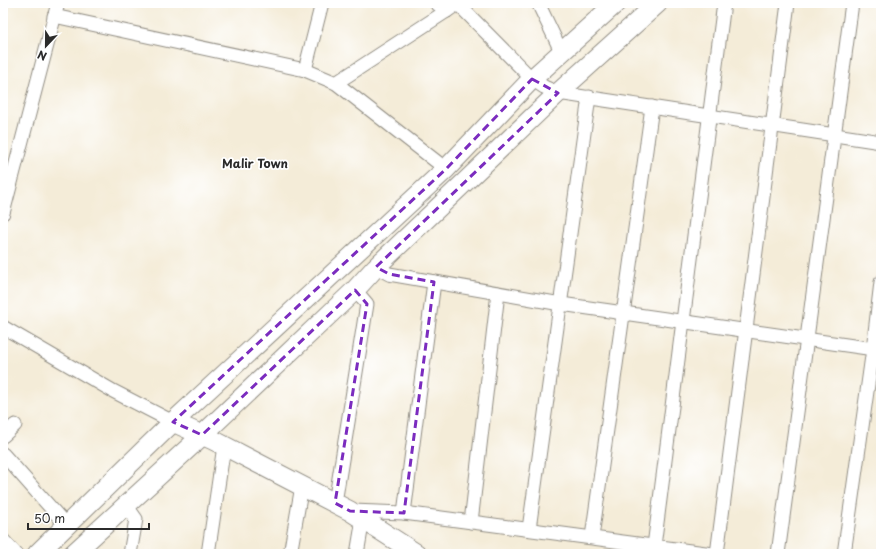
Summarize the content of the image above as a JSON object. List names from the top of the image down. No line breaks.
{"districts":["Malir Town"],"scale_bar":"50 m","north":"bottom"}
